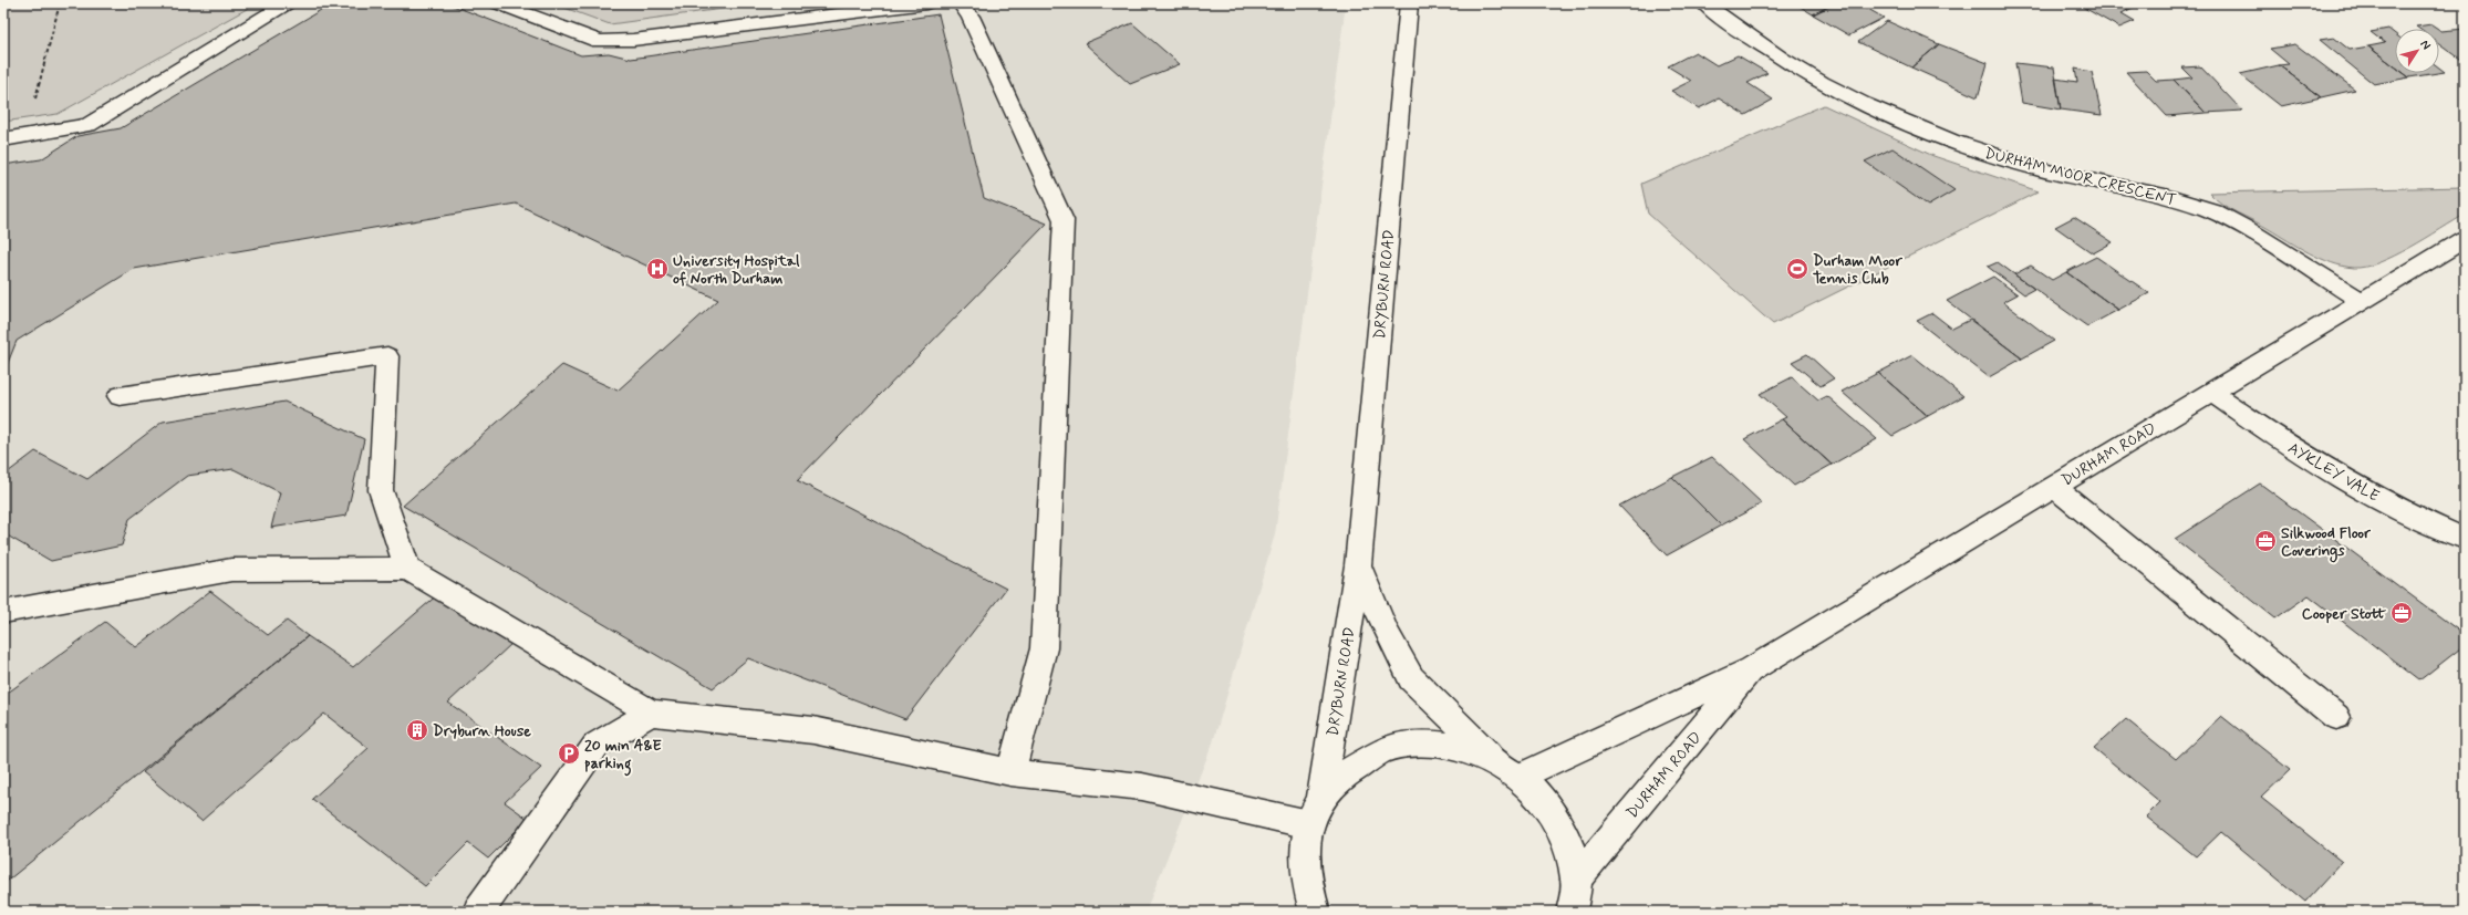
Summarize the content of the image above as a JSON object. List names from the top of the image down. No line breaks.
{"streets":{"street":["DURHAM MOOR CRESCENT","DRYBURN ROAD","DURHAM ROAD","AYKLEY VALE"]},"crossings":[["DURHAM MOOR CRESCENT","DURHAM ROAD"],["DURHAM ROAD","AYKLEY VALE"]],"places":{"hospital":["University Hospital of North Durham"],"sports":["Durham Moor Tennis Club"],"office":["Silkwood Floor Coverings","Cooper Stott"],"building":["Dryburn House"],"parking":["20 min A&E parking"]},"north":"top right"}
